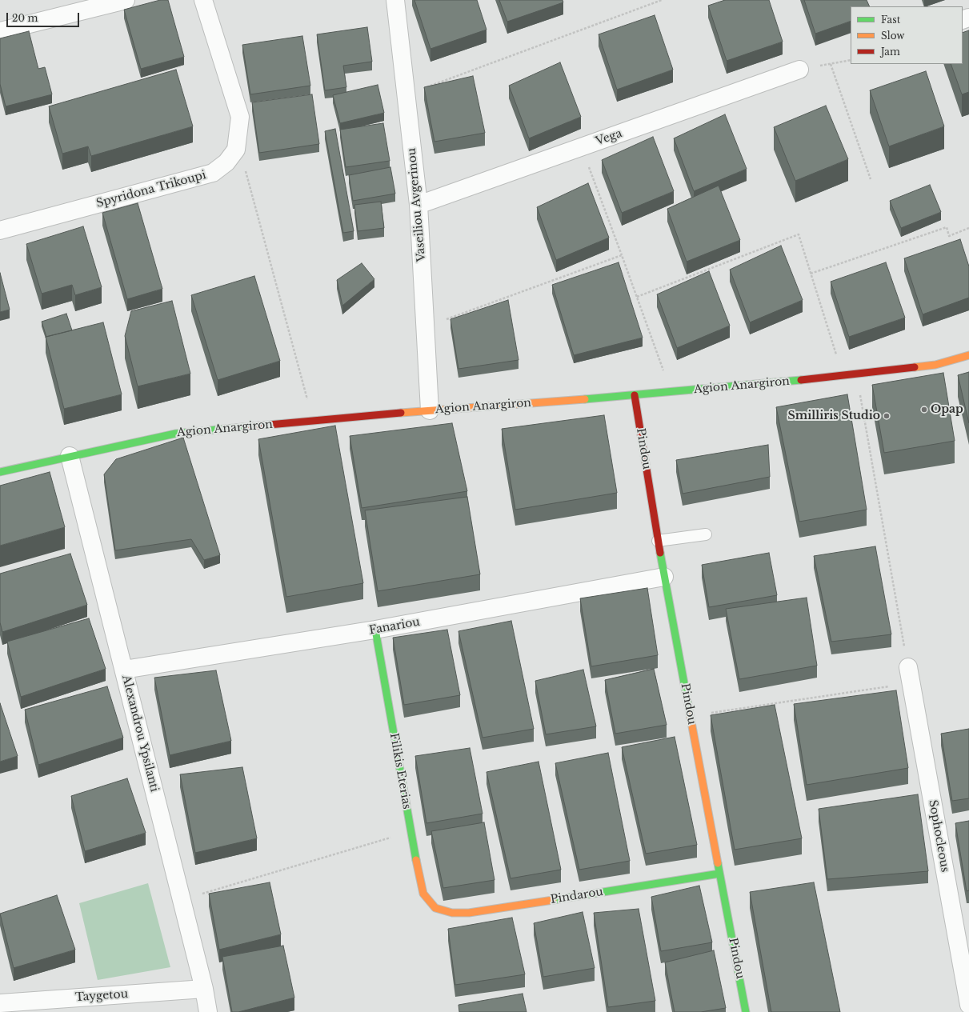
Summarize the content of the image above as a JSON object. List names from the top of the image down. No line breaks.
{"streets":{"street":["Vega","Spyridona Trikoupi","Vaseiliou Avgerinou","Agion Anargiron","Pindou","Fanariou","Alexandrou Ypsilanti","Filikis Eterias","Sophocleous","Pindarou","Taygetou"]},"crossings":[["Vega","Vaseiliou Avgerinou"],["Vaseiliou Avgerinou","Agion Anargiron"],["Agion Anargiron","Pindou"],["Agion Anargiron","Alexandrou Ypsilanti"],["Pindou","Fanariou"],["Pindou","Pindarou"],["Fanariou","Alexandrou Ypsilanti"],["Fanariou","Filikis Eterias"],["Alexandrou Ypsilanti","Taygetou"],["Filikis Eterias","Pindarou"]],"places":["Opap","Smilliris Studio"],"legend":["Fast","Slow","Jam"],"scale_bar":"20 m"}
